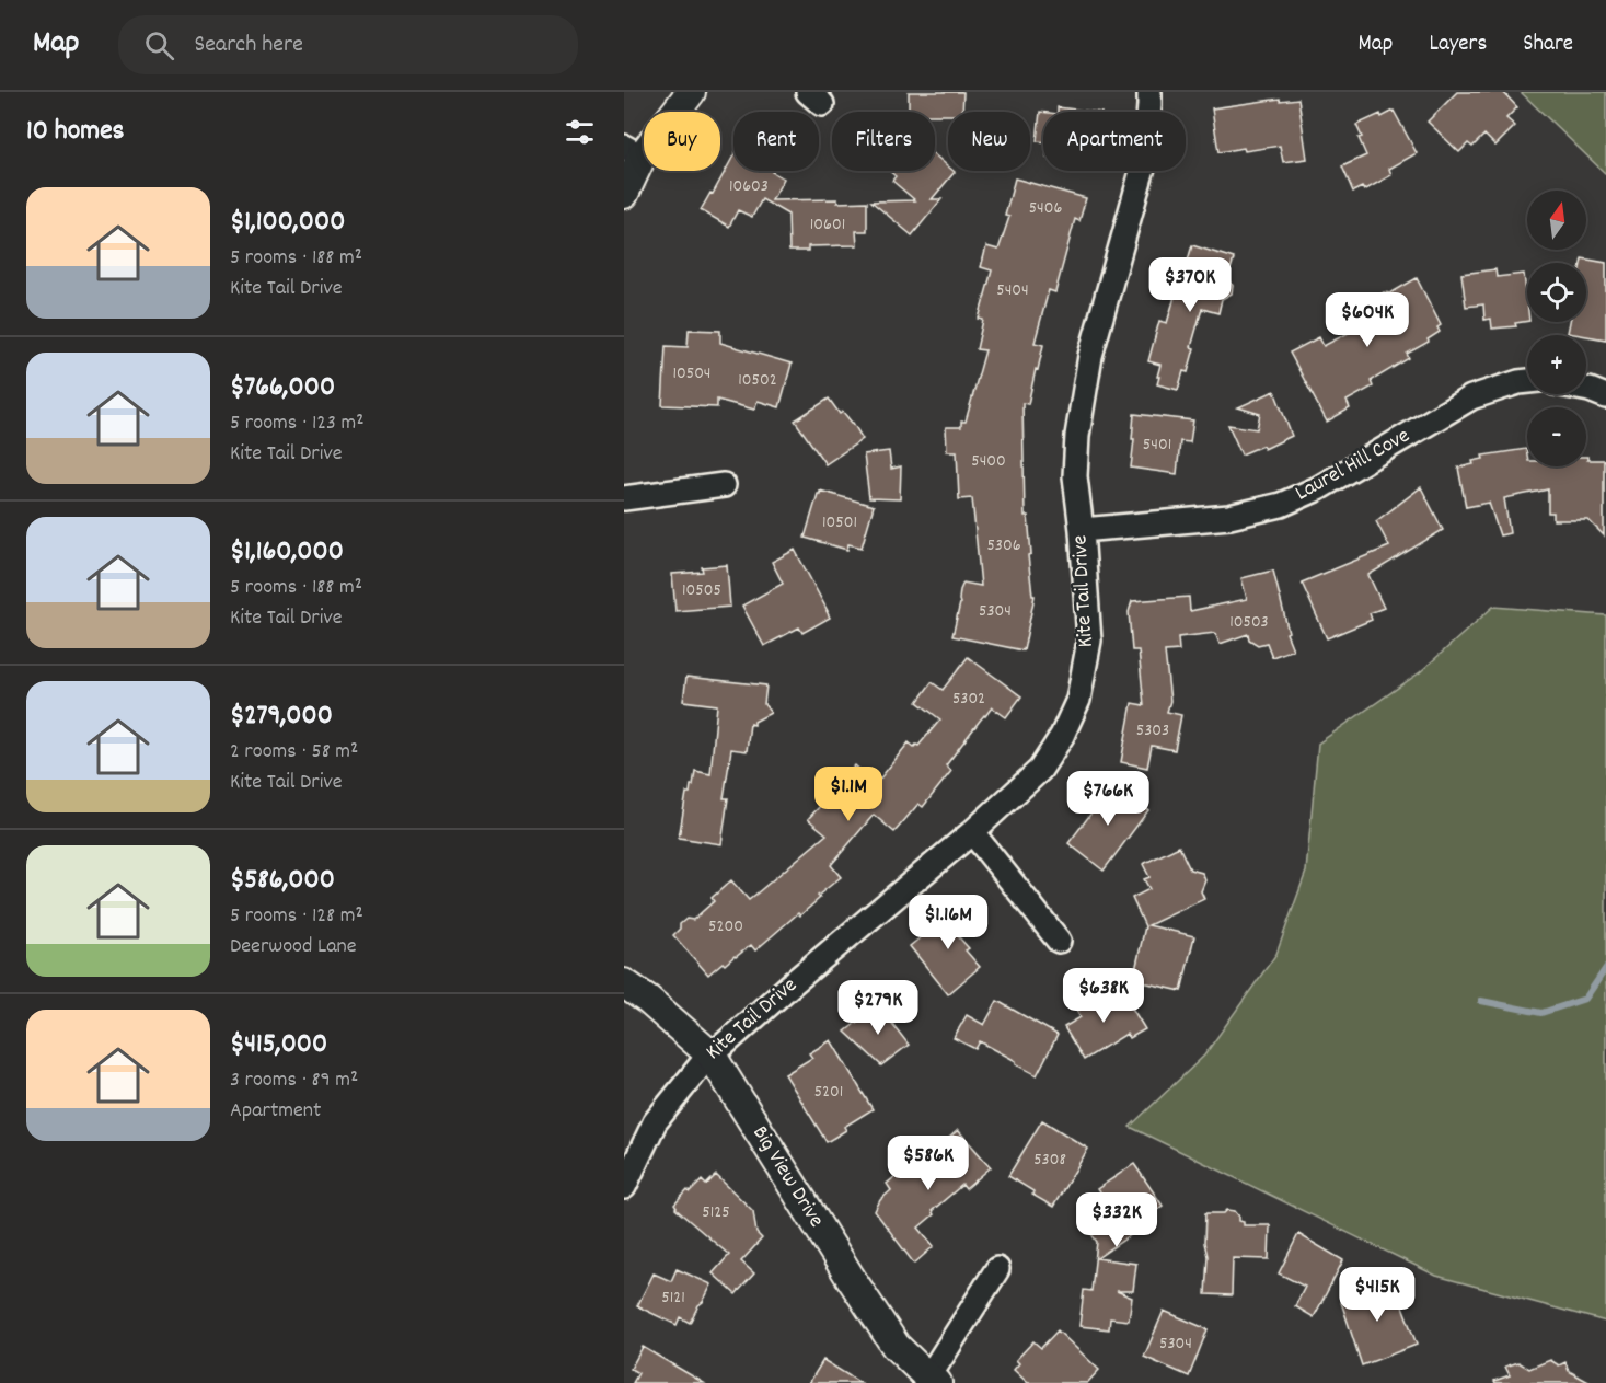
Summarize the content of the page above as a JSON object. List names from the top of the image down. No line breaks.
{"streets":{"street":["Laurel Hill Cove","Kite Tail Drive","Big View Drive"]},"crossings":[["Laurel Hill Cove","Kite Tail Drive"],["Kite Tail Drive","Big View Drive"]],"house_numbers":["10603","5406","10601","5404","10504","10502","5401","5400","10501","5306","10505","5304","10503","5302","5303","5200","5201","5308","5125","5121","5304"],"north":"top","page":{"header":"Map","search":"Search here","nav":["Map","Layers","Share"],"heading":"10 homes","chip":["Buy","Rent","Filters","New","Apartment"],"list":[{"name":"$1,100,000","note":"5 rooms · 188 m² · Kite Tail Drive"},{"name":"$766,000","note":"5 rooms · 123 m² · Kite Tail Drive"},{"name":"$1,160,000","note":"5 rooms · 188 m² · Kite Tail Drive"},{"name":"$279,000","note":"2 rooms · 58 m² · Kite Tail Drive"},{"name":"$586,000","note":"5 rooms · 128 m² · Deerwood Lane"},{"name":"$415,000","note":"3 rooms · 89 m² · Apartment"}],"map_buttons":["+","−"],"price":["$370K","$604K","$1.1M","$766K","$1.16M","$638K","$279K","$586K","$332K","$415K"]}}
